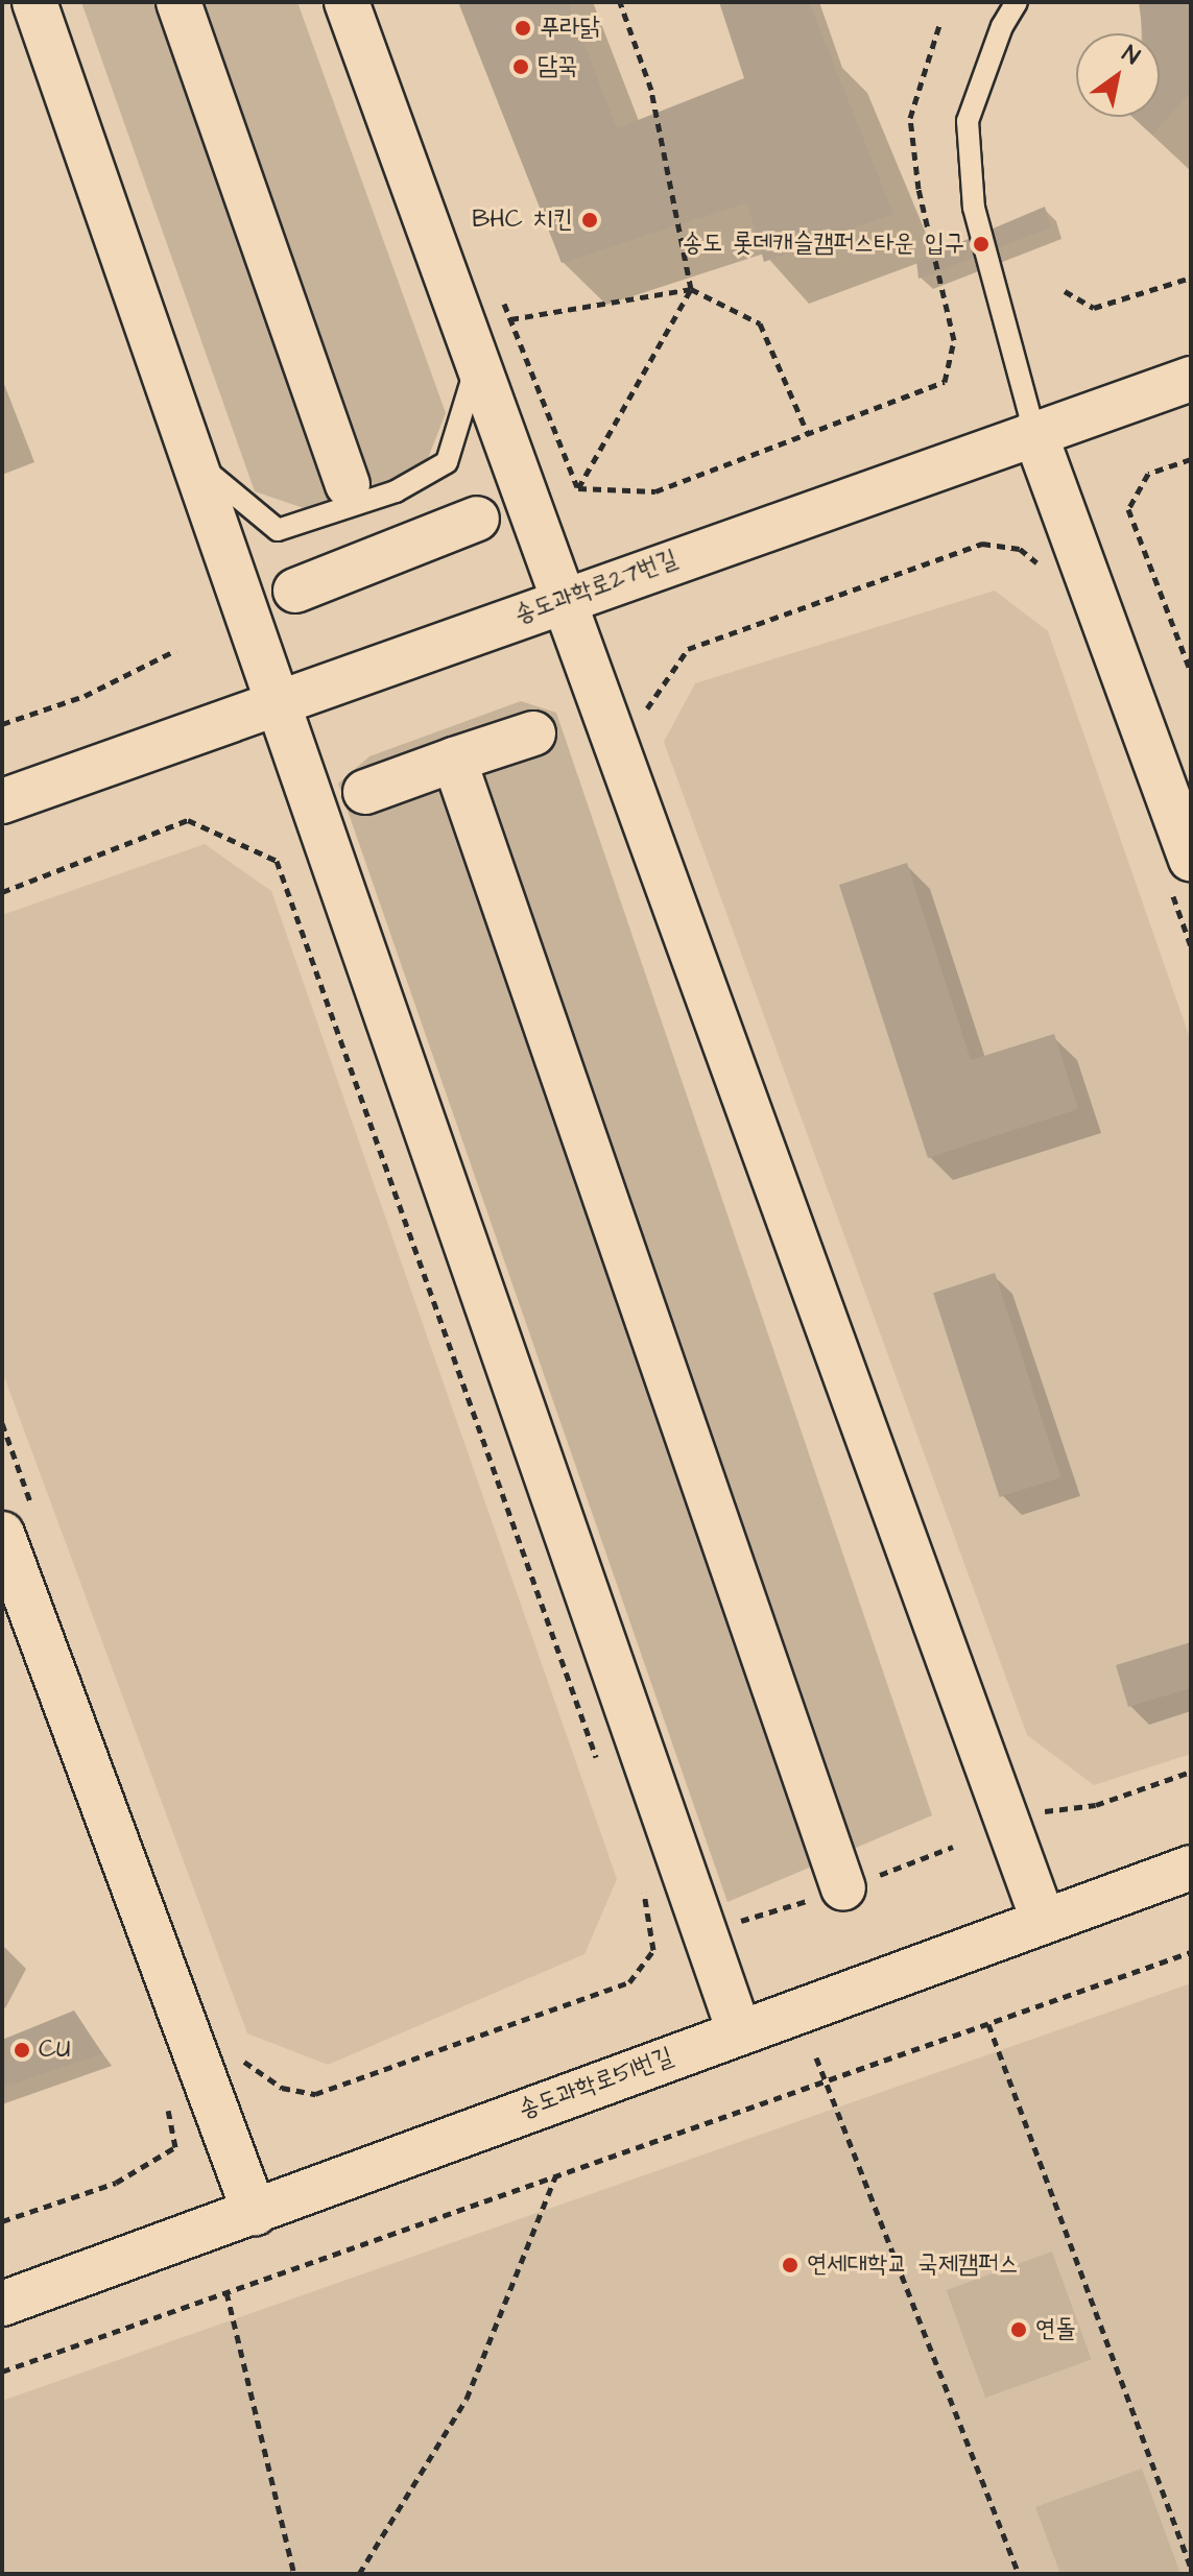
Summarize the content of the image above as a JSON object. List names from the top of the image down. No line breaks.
{"streets":{"street":["송도과학로27번길","송도과학로51번길"]},"places":["푸라닭","담꾹","BHC 치킨","송도 롯데캐슬캠퍼스타운 입구","CU","연세대학교 국제캠퍼스","연돌"],"north":"top right"}
